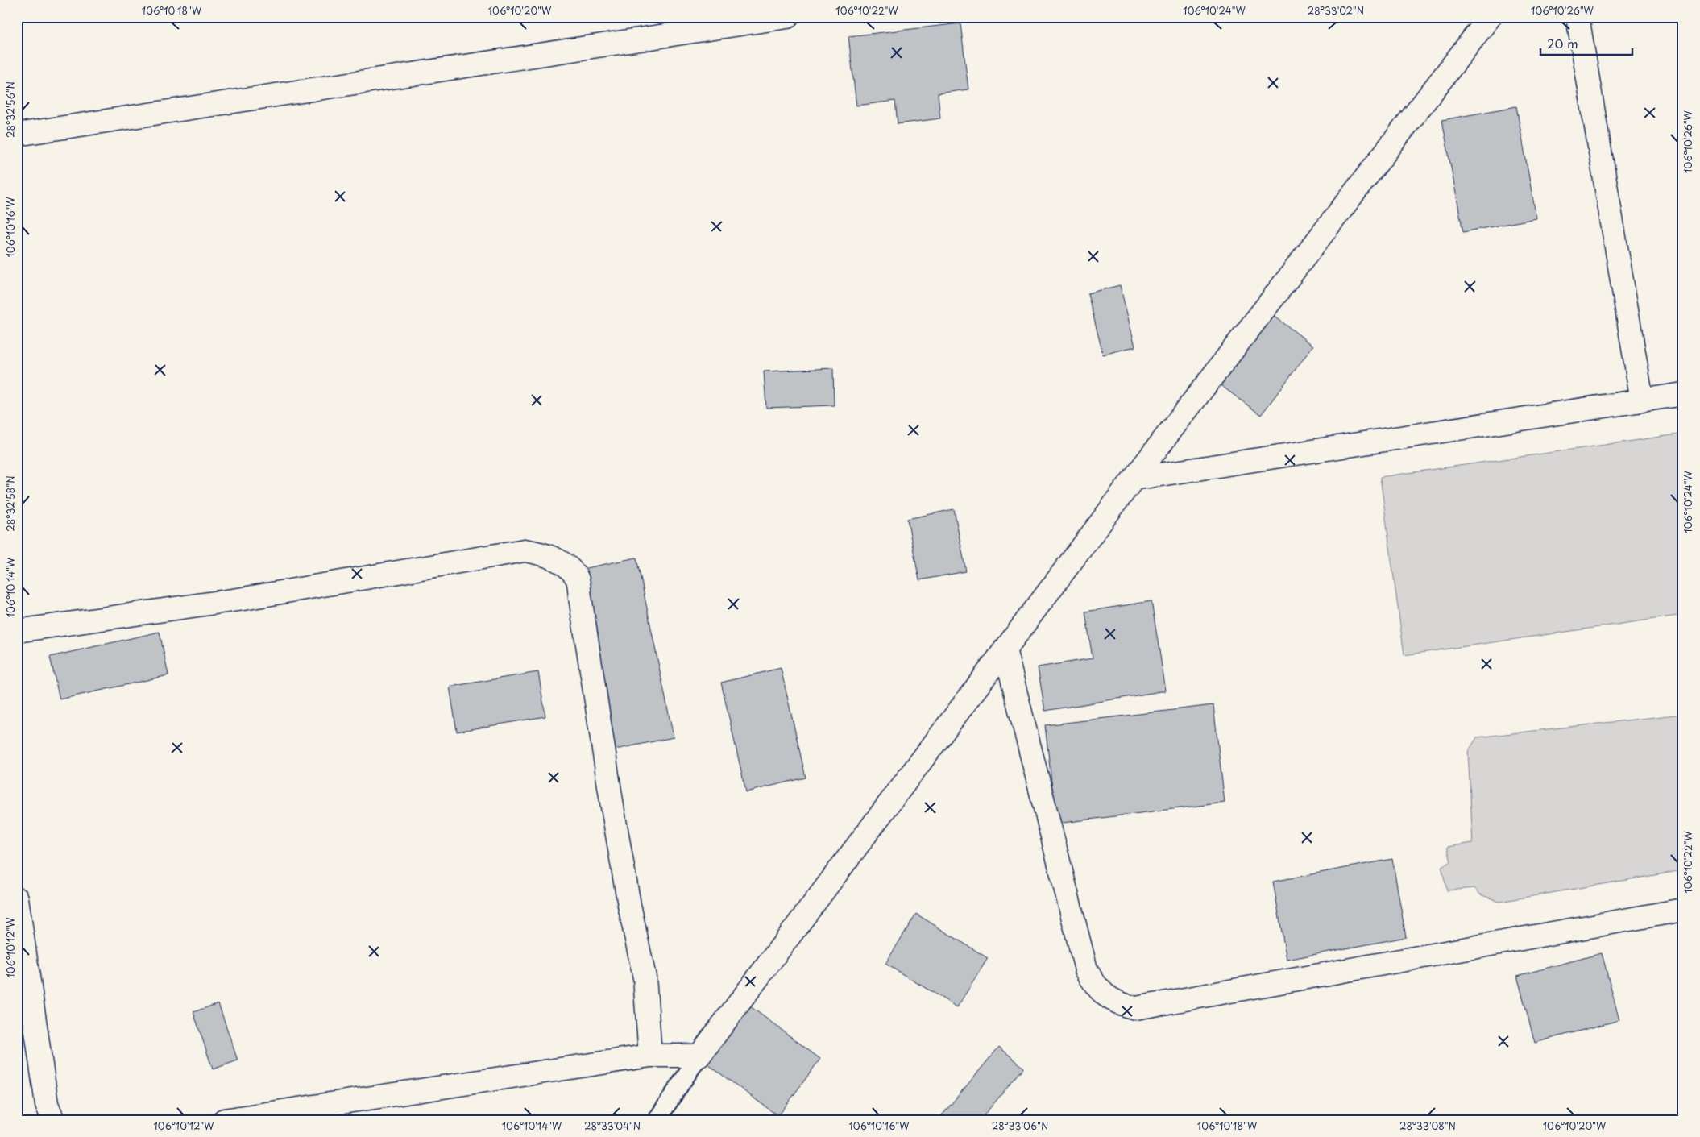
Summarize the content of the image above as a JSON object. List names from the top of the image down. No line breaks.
{"scale_bar":"20 m","coordinates":["106°10'18\"W","106°10'20\"W","106°10'22\"W","106°10'24\"W","28°33'02\"N","106°10'26\"W","28°32'56\"N","106°10'16\"W","28°32'58\"N","106°10'14\"W","106°10'12\"W","28°33'04\"N","28°33'06\"N","28°33'08\"N"]}
